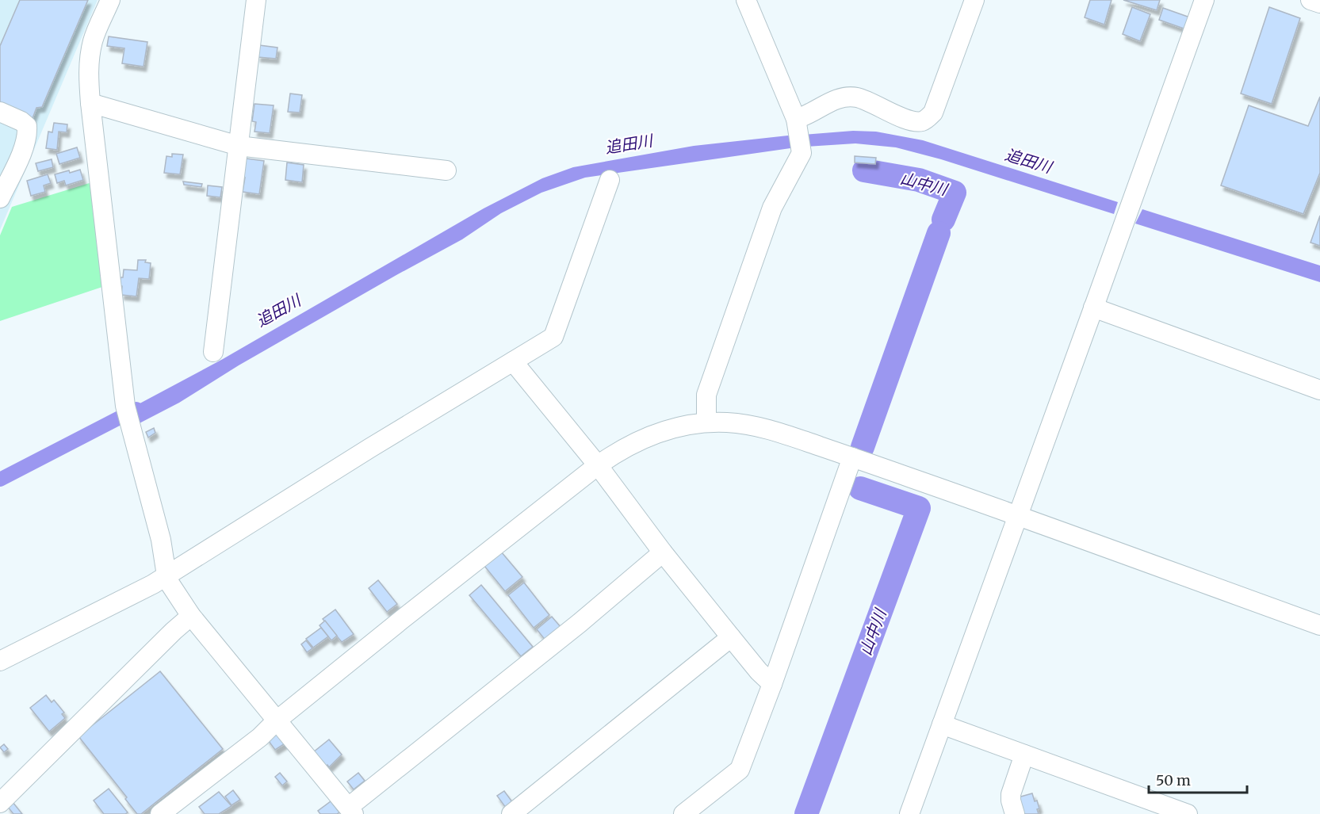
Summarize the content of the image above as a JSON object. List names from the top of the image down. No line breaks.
{"water":["追田川","山中川"],"scale_bar":"50 m"}
